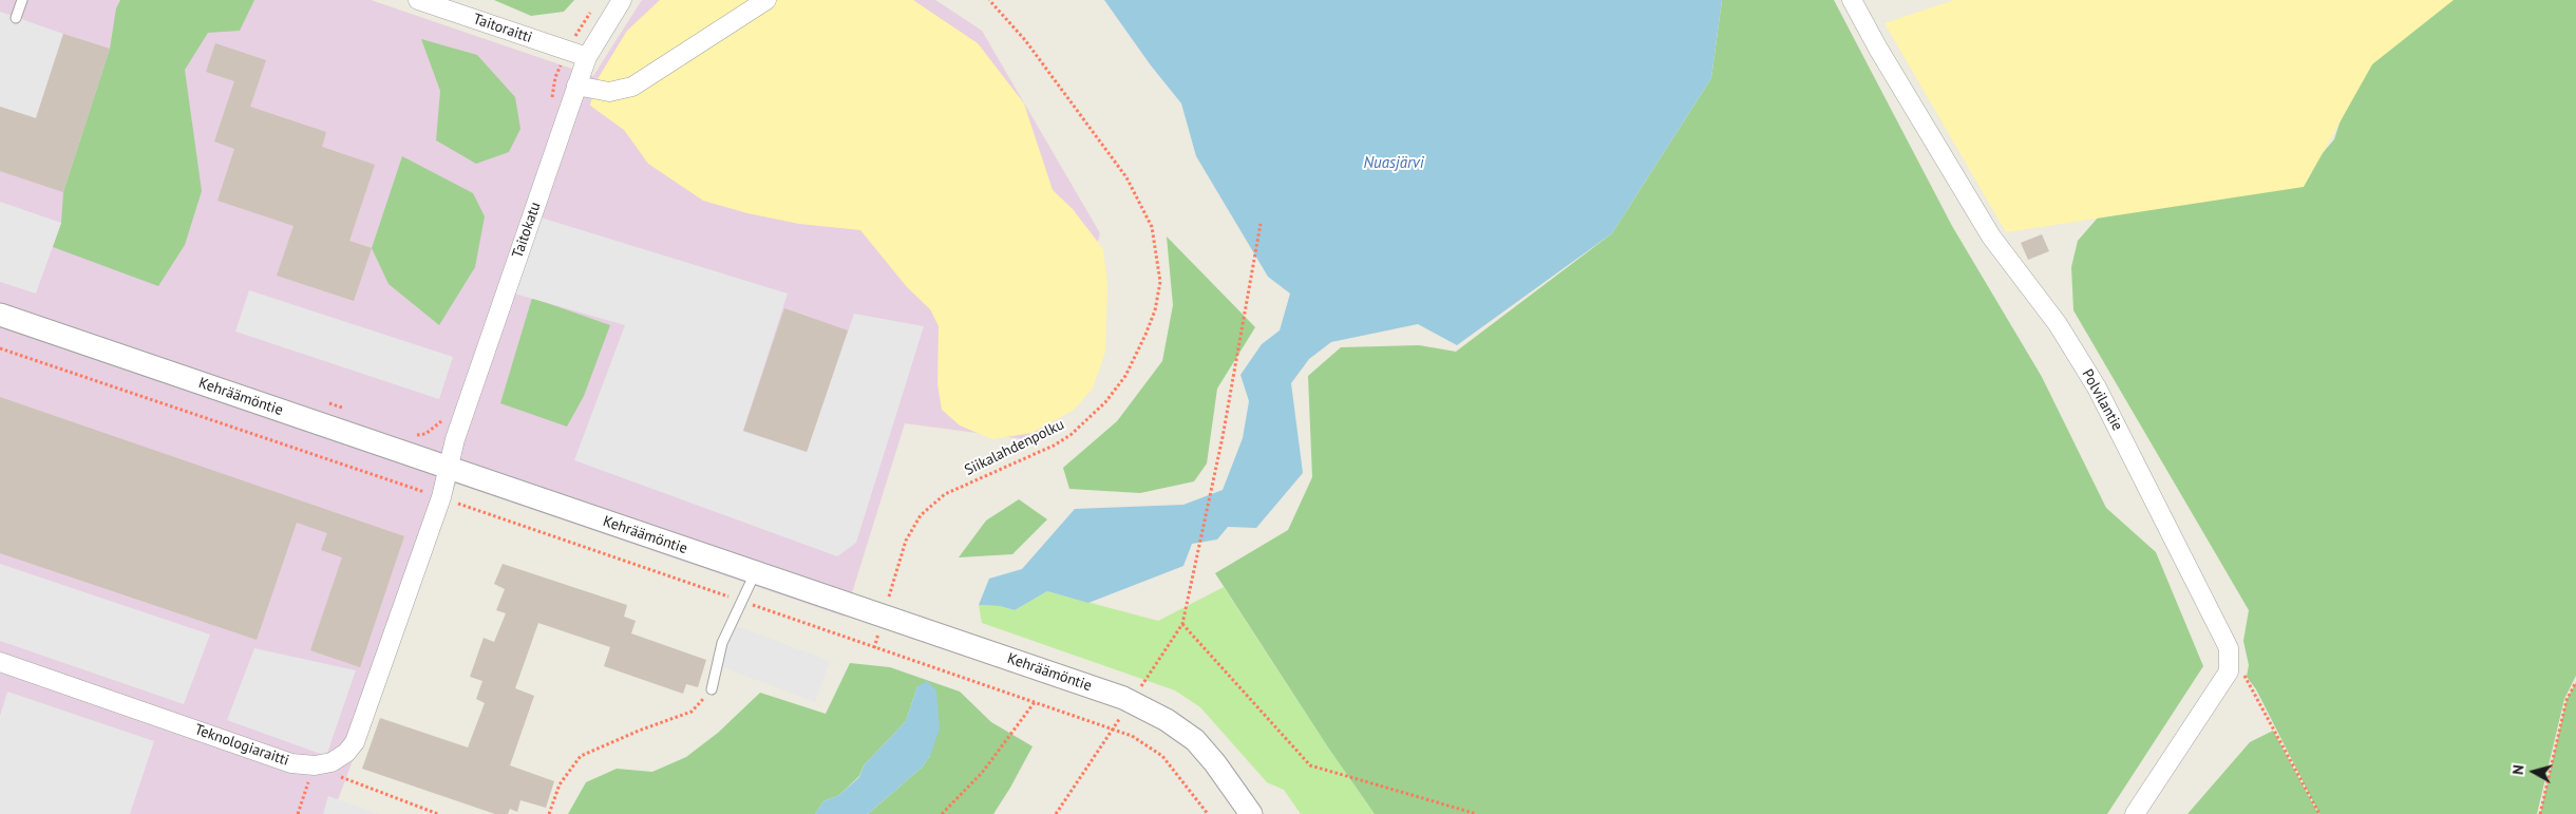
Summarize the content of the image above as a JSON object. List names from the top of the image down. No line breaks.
{"streets":{"street":["Taitoraitti","Taitokatu","Kehräämöntie","Polvilantie","Teknologiaraitti"],"path":["Siikalahdenpolku"]},"crossings":[["Taitoraitti","Taitokatu"],["Taitokatu","Kehräämöntie"],["Taitokatu","Teknologiaraitti"],["Kehräämöntie","Siikalahdenpolku"],["Kehräämöntie","Teknologiaraitti"]],"water":["Nuasjärvi"],"north":"left"}
